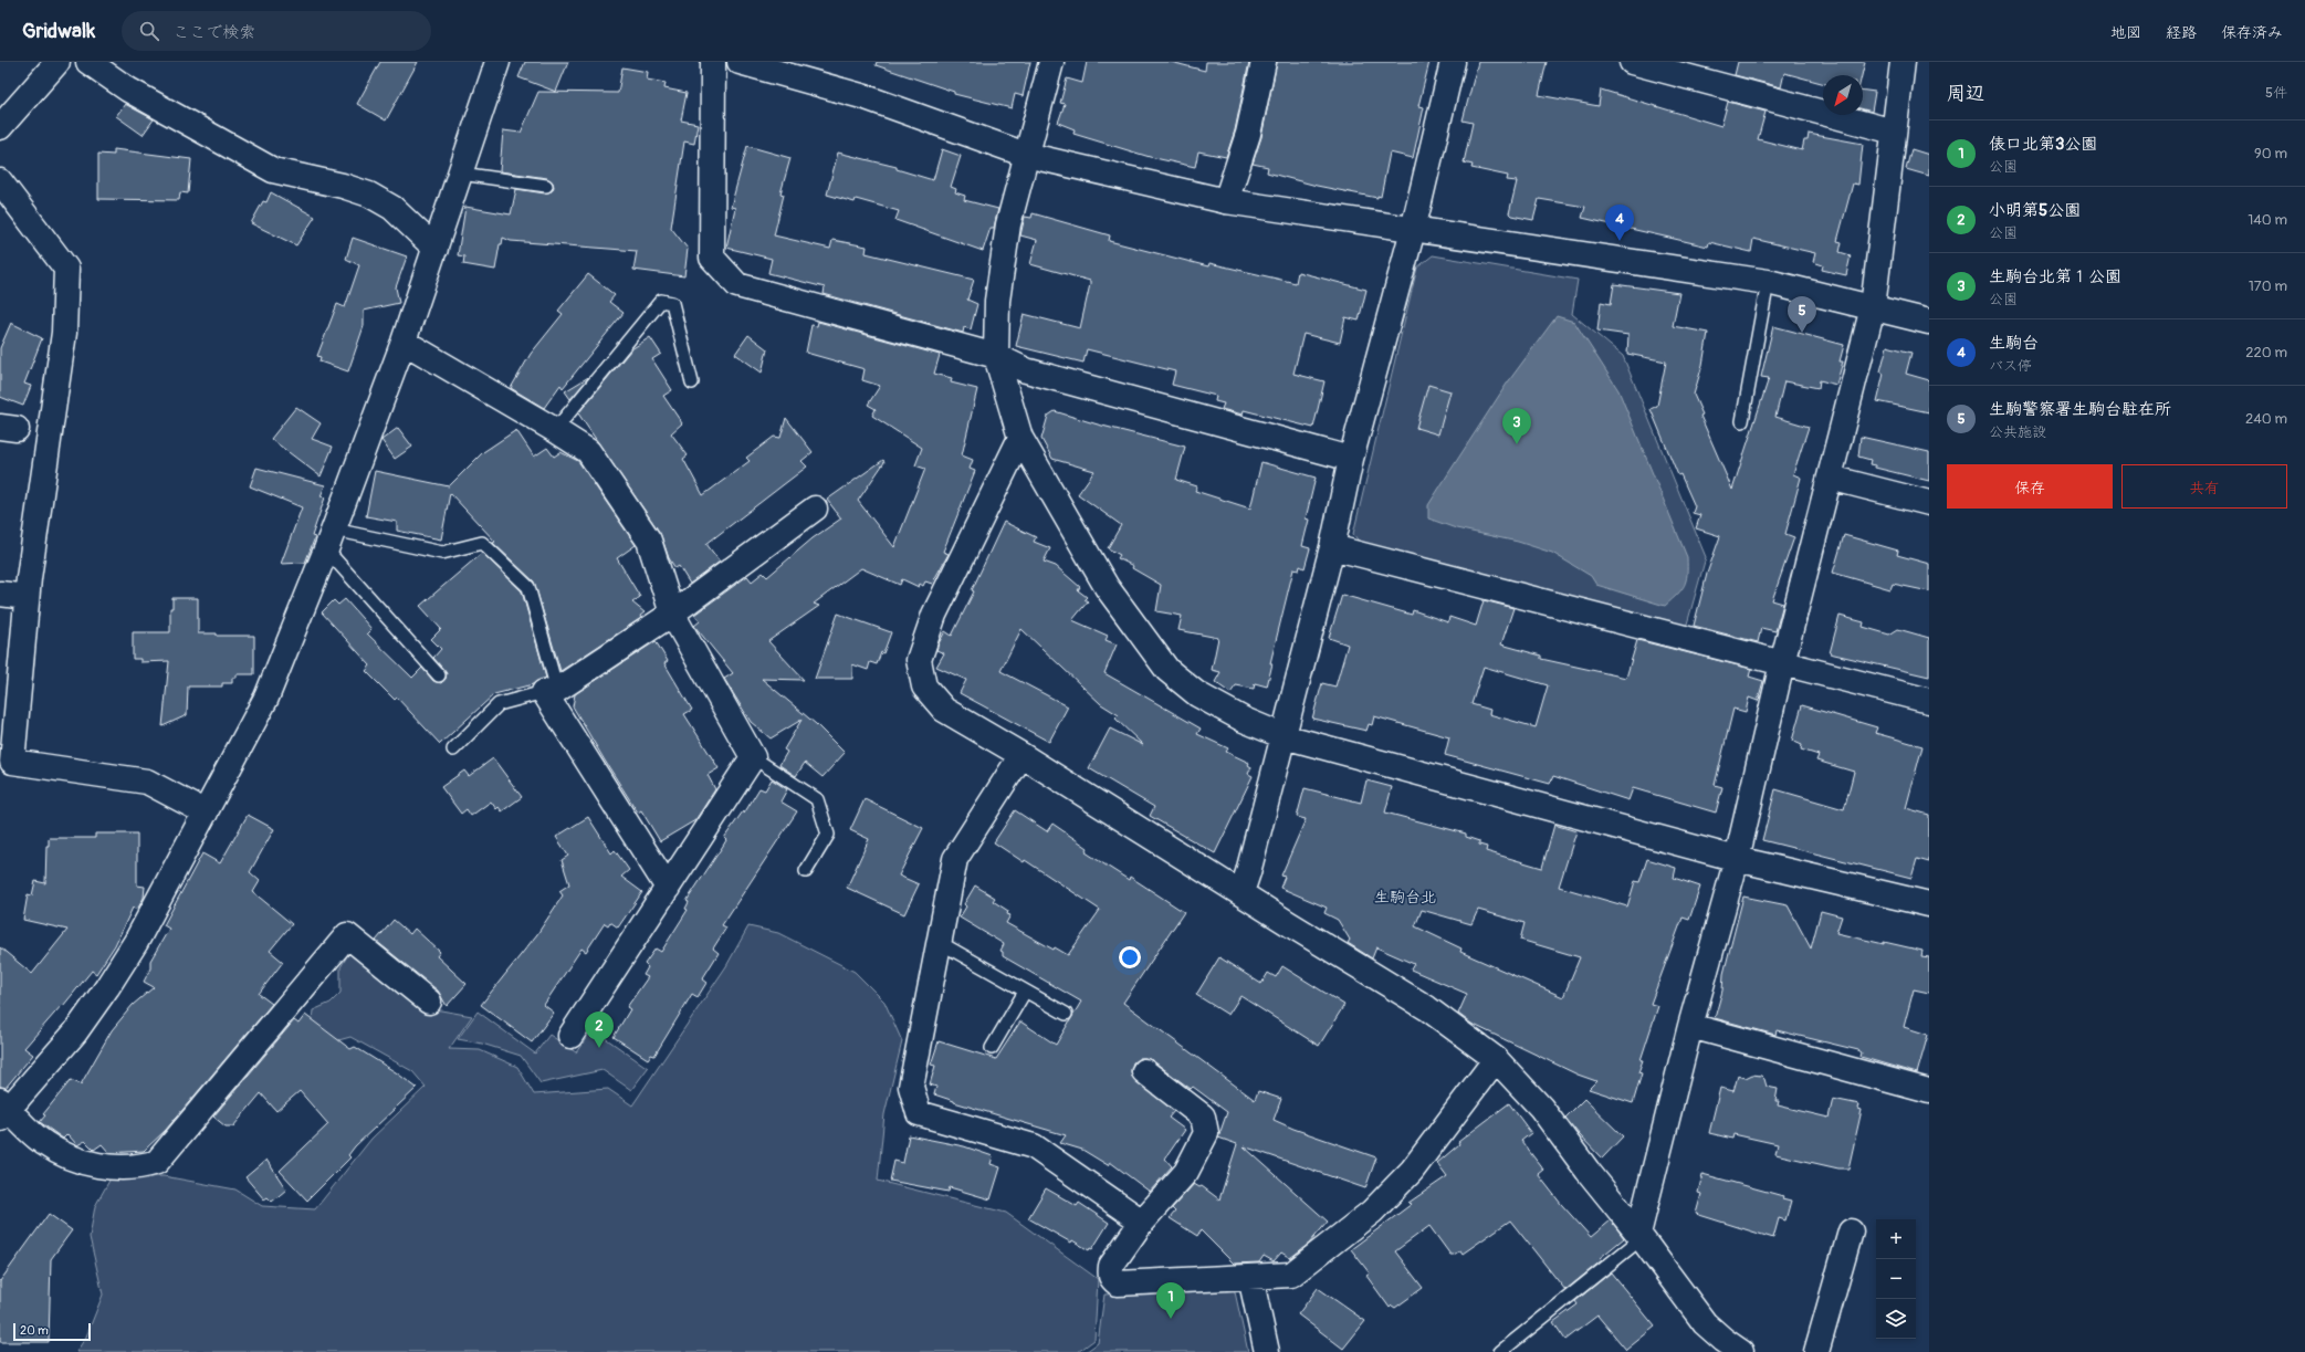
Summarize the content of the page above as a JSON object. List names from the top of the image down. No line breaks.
{"districts":["生駒台北"],"scale_bar":"20 m","north":"bottom left","page":{"header":"Gridwalk","search":"ここで検索","nav":["地図","経路","保存済み"],"heading":["周辺","5件"],"list":[{"mark":"1","name":"俵口北第3公園","note":"公園","value":"90 m"},{"mark":"2","name":"小明第5公園","note":"公園","value":"140 m"},{"mark":"3","name":"生駒台北第１公園","note":"公園","value":"170 m"},{"mark":"4","name":"生駒台","note":"バス停","value":"220 m"},{"mark":"5","name":"生駒警察署生駒台駐在所","note":"公共施設","value":"240 m"}],"pins":["4","5","3","2","1"],"buttons":["保存","共有"],"map_buttons":["+","−"],"scale":"20 m"}}
